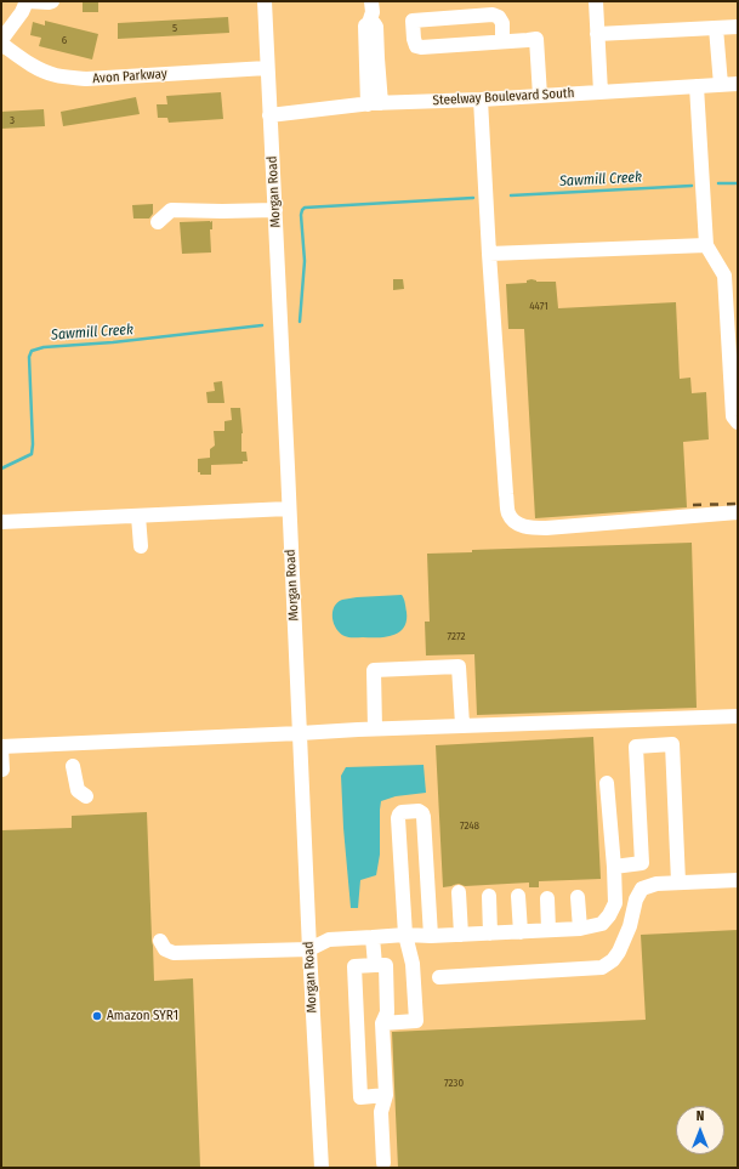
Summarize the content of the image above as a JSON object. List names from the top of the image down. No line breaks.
{"streets":{"street":["Avon Parkway","Steelway Boulevard South","Morgan Road"]},"crossings":[["Avon Parkway","Morgan Road"],["Steelway Boulevard South","Morgan Road"]],"water":["Sawmill Creek"],"places":["Amazon SYR1"],"house_numbers":["5","6","3","4471","7272","7248","7230"],"north":"top"}
